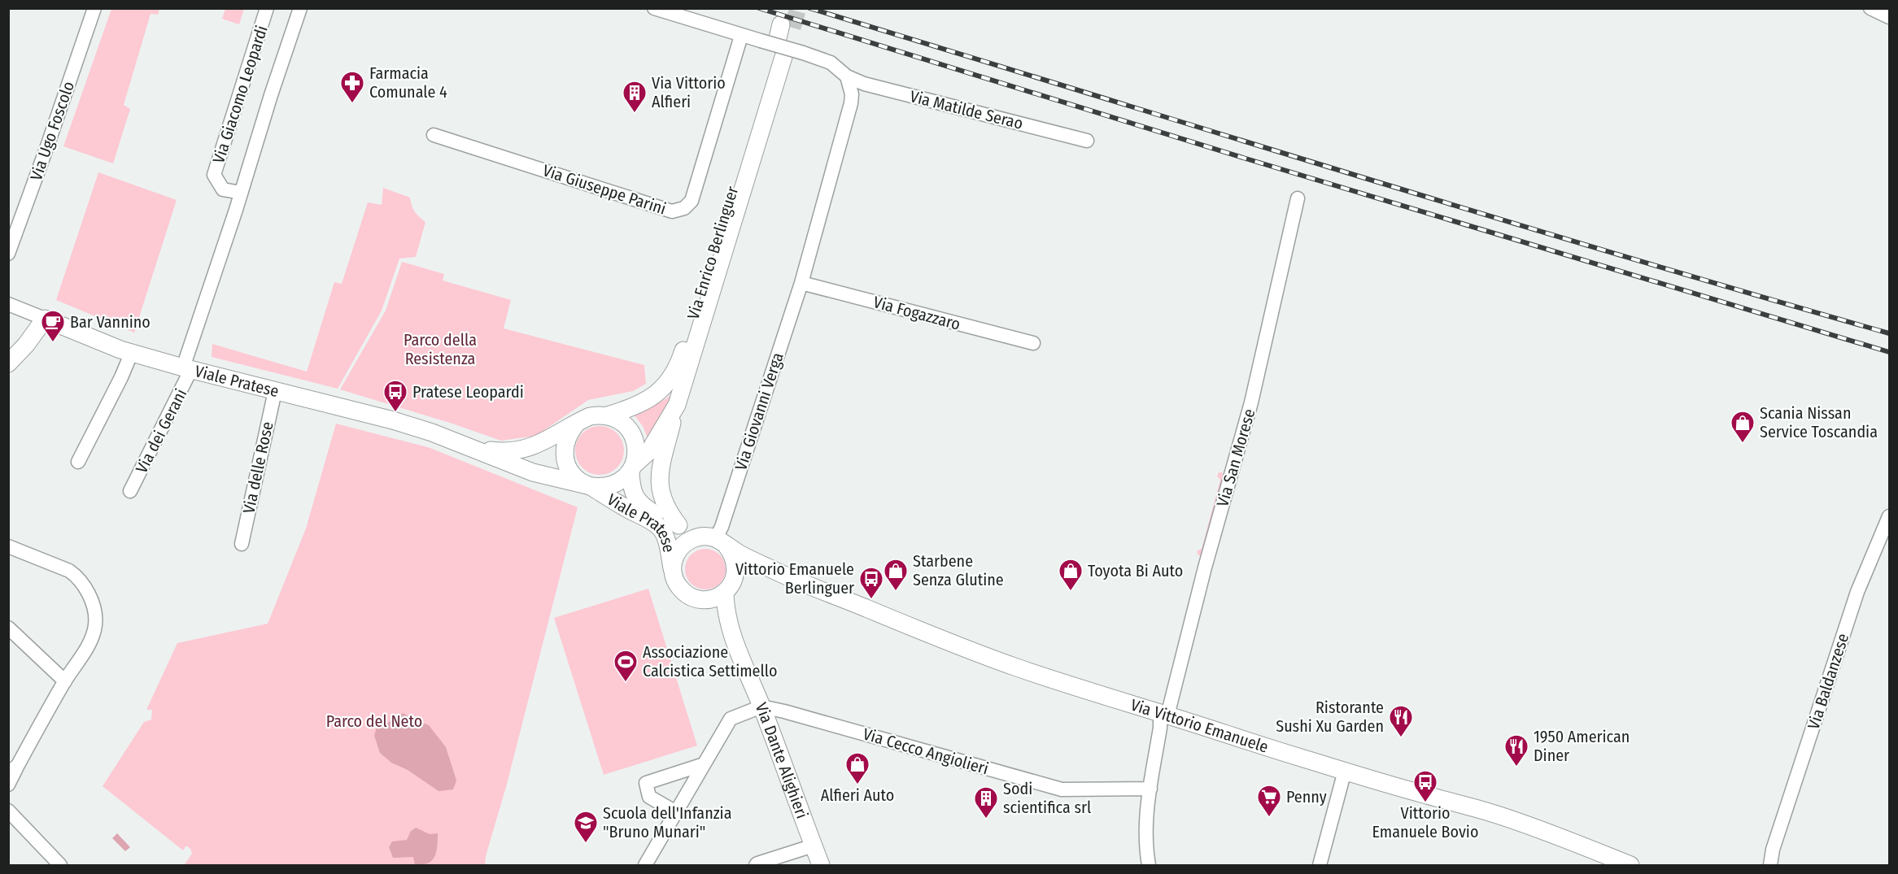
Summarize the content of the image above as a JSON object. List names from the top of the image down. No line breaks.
{"streets":{"main road":["Via Enrico Berlinguer","Viale Pratese","Via Vittorio Emanuele","Via Dante Alighieri"],"street":["Via Giacomo Leopardi","Via Matilde Serao","Via Ugo Foscolo","Via Giuseppe Parini","Via Fogazzaro","Via Giovanni Verga","Via dei Gerani","Via San Morese","Via delle Rose","Via Baldanzese","Via Cecco Angiolieri"]},"crossings":[["Via Giacomo Leopardi","Viale Pratese"],["Via Giacomo Leopardi","Via dei Gerani"],["Via Matilde Serao","Via Giuseppe Parini"],["Via Matilde Serao","Via Enrico Berlinguer"],["Via Matilde Serao","Via Giovanni Verga"],["Via Enrico Berlinguer","Viale Pratese"],["Via Fogazzaro","Via Giovanni Verga"],["Viale Pratese","Via Giovanni Verga"],["Viale Pratese","Via dei Gerani"],["Viale Pratese","Via delle Rose"],["Viale Pratese","Via Vittorio Emanuele"],["Viale Pratese","Via Dante Alighieri"],["Via Giovanni Verga","Via Vittorio Emanuele"],["Via Giovanni Verga","Via Dante Alighieri"],["Via San Morese","Via Vittorio Emanuele"],["Via San Morese","Via Cecco Angiolieri"],["Via Vittorio Emanuele","Via Dante Alighieri"],["Via Cecco Angiolieri","Via Dante Alighieri"]],"parks":["Parco della Resistenza","Parco del Neto"],"places":{"pharmacy":["Farmacia Comunale 4"],"building":["Via Vittorio Alfieri","Sodi scientifica srl"],"cafe":["Bar Vannino"],"bus stop":["Pratese Leopardi","Vittorio Emanuele Berlinguer","Vittorio Emanuele Bovio"],"shop":["Scania Nissan Service Toscandia","Starbene Senza Glutine","Toyota Bi Auto","Alfieri Auto"],"sports":["Associazione Calcistica Settimello"],"restaurant":["Ristorante Sushi Xu Garden","1950 American Diner"],"supermarket":["Penny"],"school or university":["Scuola dell'Infanzia \"Bruno Munari\""]}}
